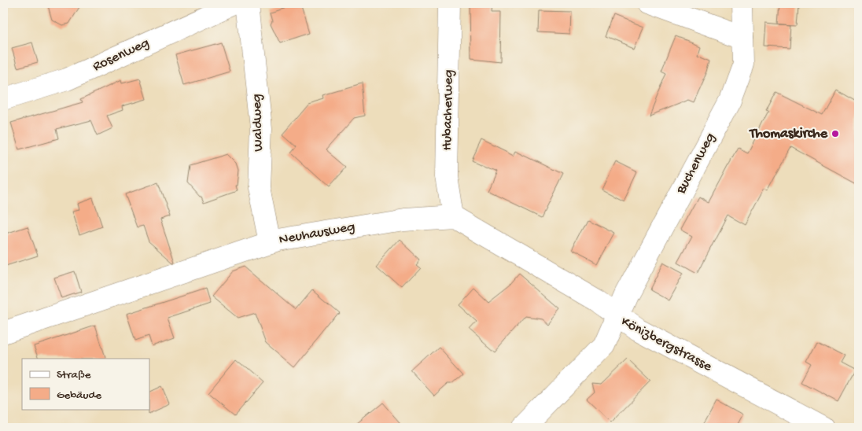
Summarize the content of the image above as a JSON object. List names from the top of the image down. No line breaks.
{"streets":{"street":["Rosenweg","Hubacherweg","Waldweg","Buchenweg","Neuhausweg","Könizbergstrasse"]},"crossings":[["Hubacherweg","Neuhausweg"],["Waldweg","Neuhausweg"],["Buchenweg","Könizbergstrasse"]],"places":["Thomaskirche"],"legend":["Straße","Gebäude"]}
